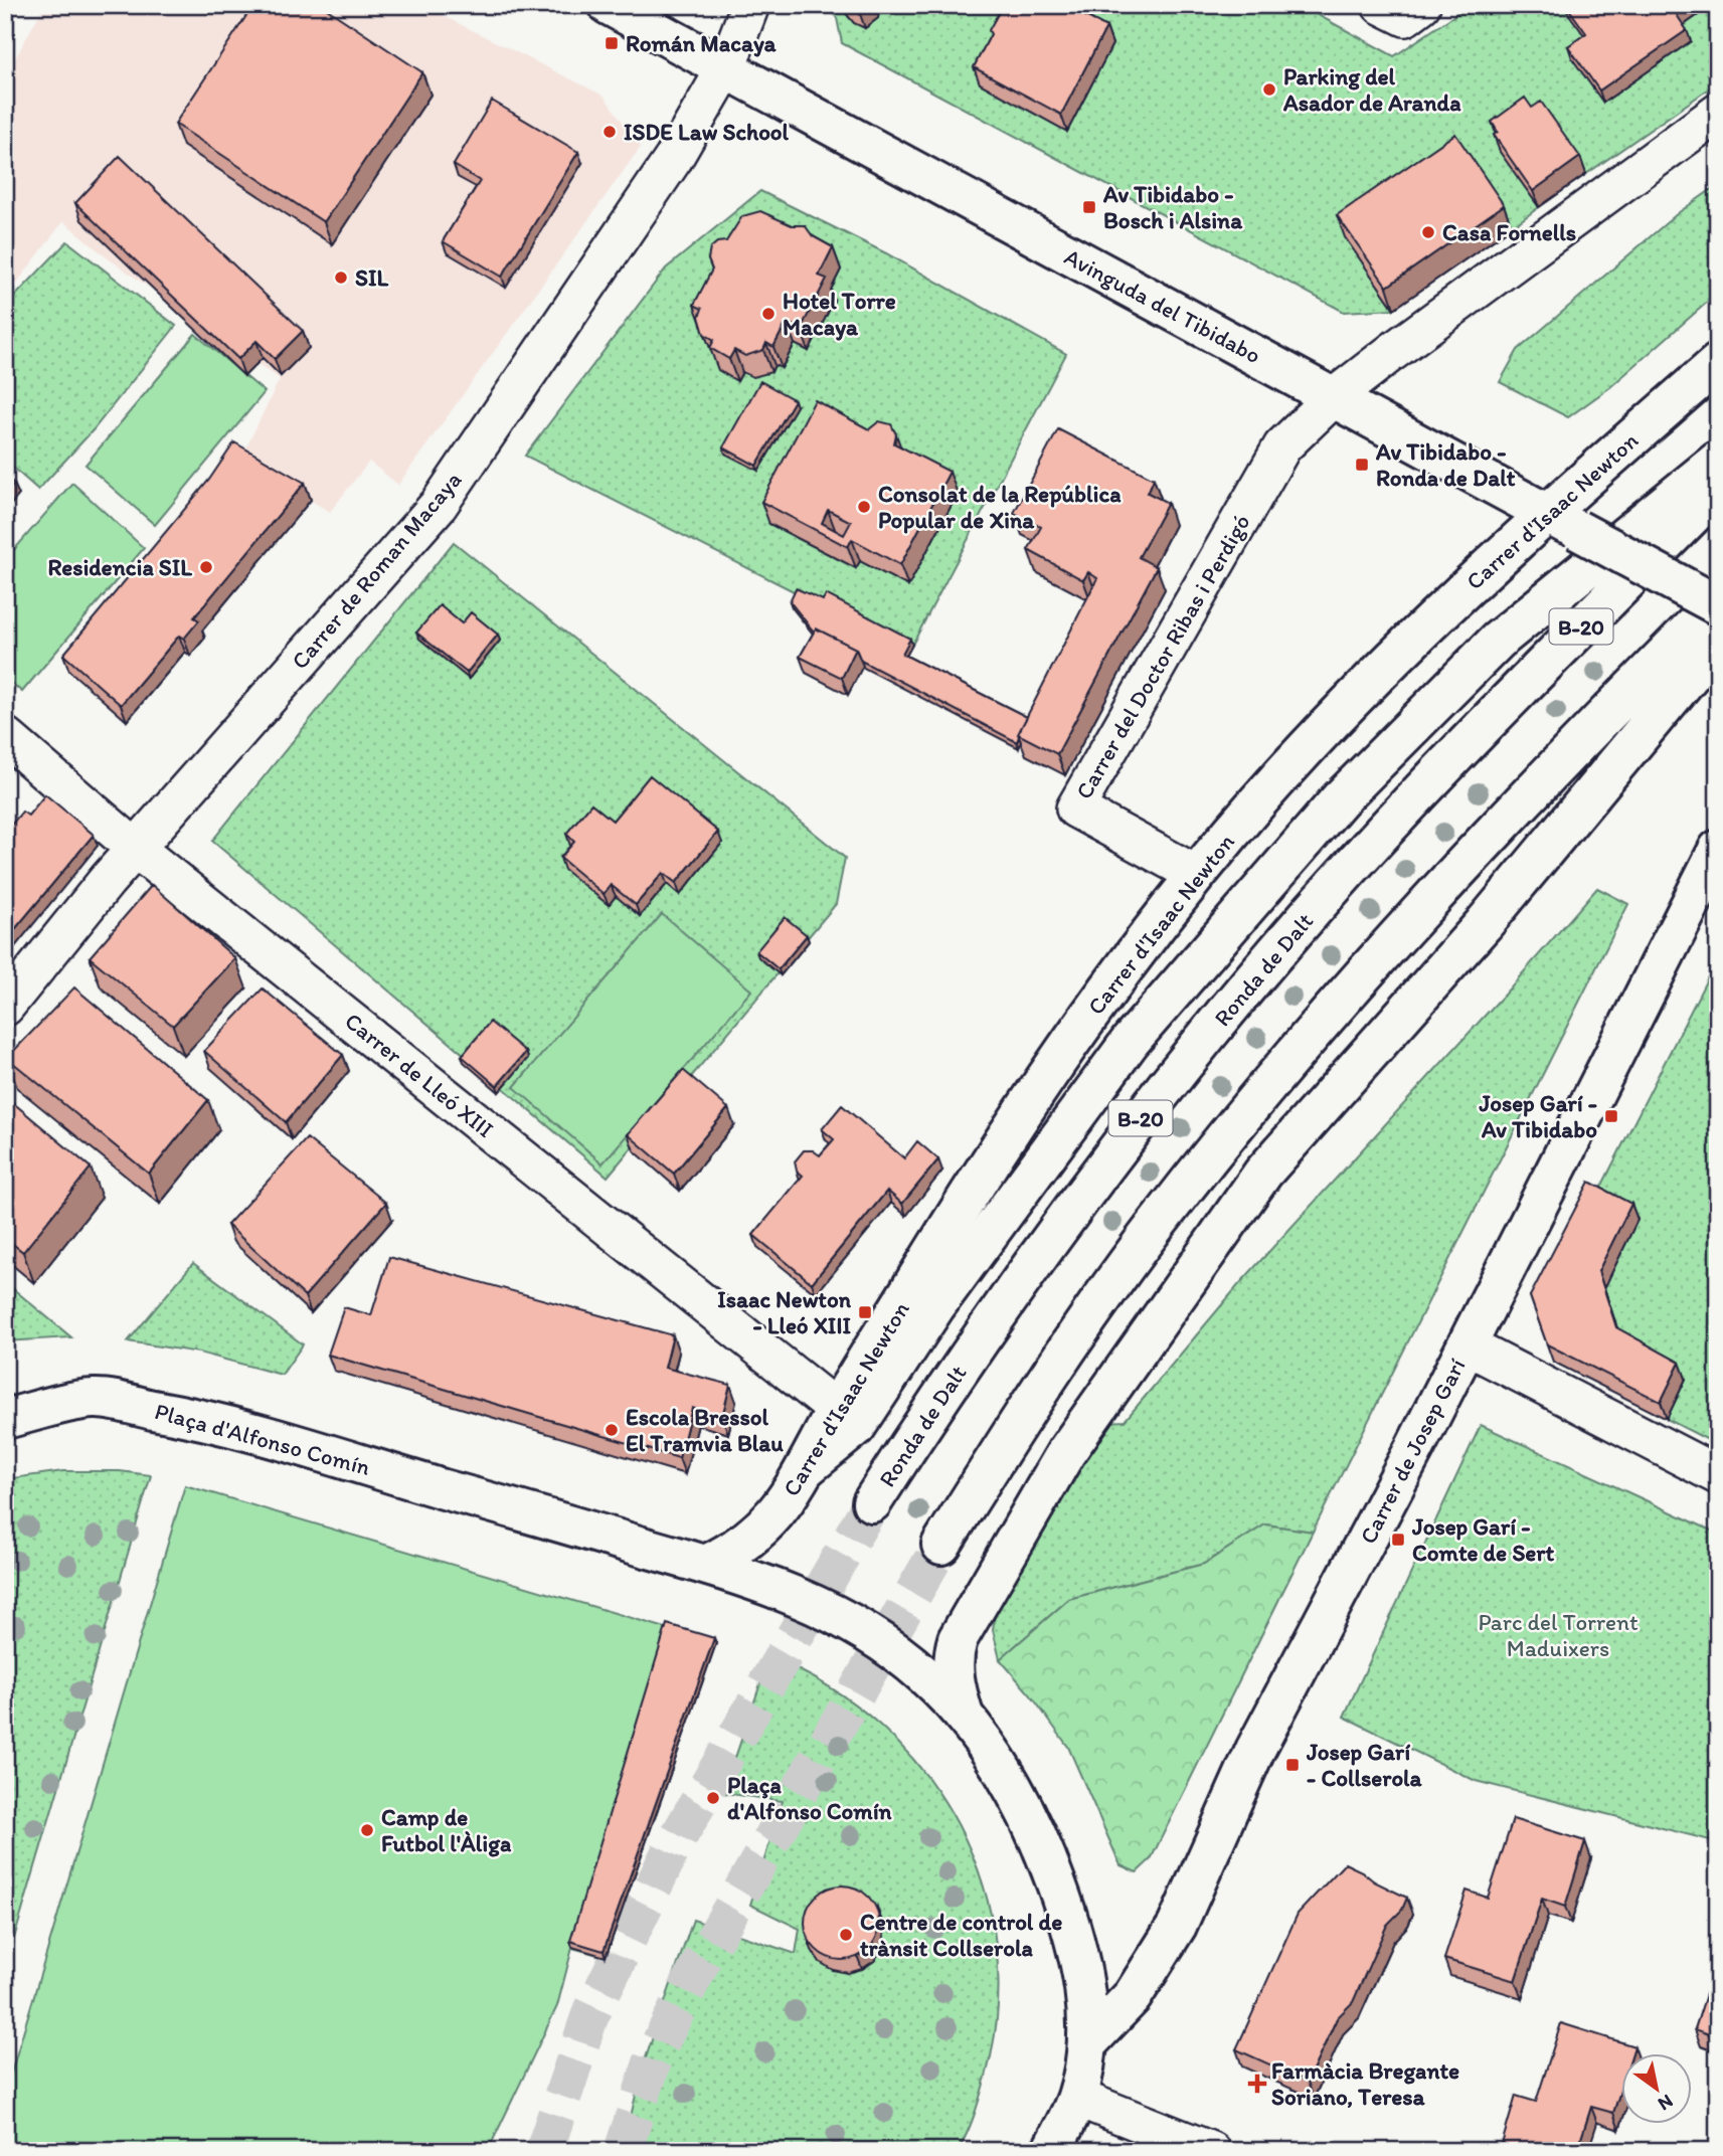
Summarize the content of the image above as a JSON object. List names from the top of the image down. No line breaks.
{"streets":{"main road":["Avinguda del Tibidabo","Carrer d'Isaac Newton","B-20","Ronda de Dalt","Plaça d'Alfonso Comín","Carrer de Josep Garí"],"street":["Carrer de Roman Macaya","Carrer del Doctor Ribas i Perdigó","Carrer de Lleó XIII"]},"crossings":[["Avinguda del Tibidabo","Carrer d'Isaac Newton"],["Avinguda del Tibidabo","Carrer de Roman Macaya"],["Avinguda del Tibidabo","Carrer del Doctor Ribas i Perdigó"],["Carrer d'Isaac Newton","Carrer del Doctor Ribas i Perdigó"],["Carrer d'Isaac Newton","Carrer de Lleó XIII"],["Carrer d'Isaac Newton","Plaça d'Alfonso Comín"],["Carrer de Roman Macaya","Carrer de Lleó XIII"],["Plaça d'Alfonso Comín","Carrer de Josep Garí"]],"parks":["Parc del Torrent Maduixers"],"places":{"transit":["Román Macaya","Av Tibidabo - Bosch i Alsina","Av Tibidabo - Ronda de Dalt","Josep Garí - Av Tibidabo","Isaac Newton - Lleó XIII","Josep Garí - Comte de Sert","Josep Garí - Collserola"],"other":["Parking del Asador de Aranda","ISDE Law School","Casa Fornells","SIL","Hotel Torre Macaya","Consolat de la República Popular de Xina","Residencia SIL","Escola Bressol El Tramvia Blau","Plaça d'Alfonso Comín","Camp de Futbol l'Àliga","Centre de control de trànsit Collserola"],"health":["Farmàcia Bregante Soriano, Teresa"]},"north":"bottom right"}
